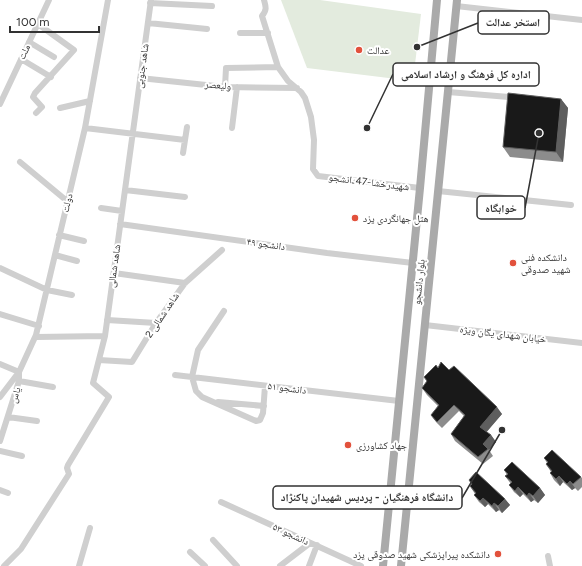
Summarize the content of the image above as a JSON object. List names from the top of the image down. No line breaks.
{"streets":{"main road":["بلوار دانشجو"],"street":["ملت","شاهد جنوبی","ولیعصر","شهیدرخشا-47دانشجو","دولت","دانشجو ۴۹","شاهد شمالی","شاهد شمالی 2","خیابان شهدای یگان ویژه","دانشجو ۵۱","یاس","دانشجو ۵۳"]},"crossings":[["شاهد جنوبی","ولیعصر"],["شاهد جنوبی","شاهد شمالی"],["ولیعصر","شهیدرخشا-47دانشجو"],["شهیدرخشا-47دانشجو","بلوار دانشجو"],["دولت","یاس"],["دانشجو ۴۹","شاهد شمالی"],["دانشجو ۴۹","بلوار دانشجو"],["شاهد شمالی","شاهد شمالی 2"],["بلوار دانشجو","خیابان شهدای یگان ویژه"],["بلوار دانشجو","دانشجو ۵۱"]],"places":["استخر عدالت","عدالت","اداره کل فرهنگ و ارشاد اسلامی","خوابگاه","هتل جهانگردی یزد","دانشکده فنی شهید صدوقی","دانشگاه فرهنگیان - پردیس شهیدان پاکنژاد","جهاد کشاورزی","دانشکده پیراپزشکی شهید صدوقی یزد"],"scale_bar":"100 m"}
